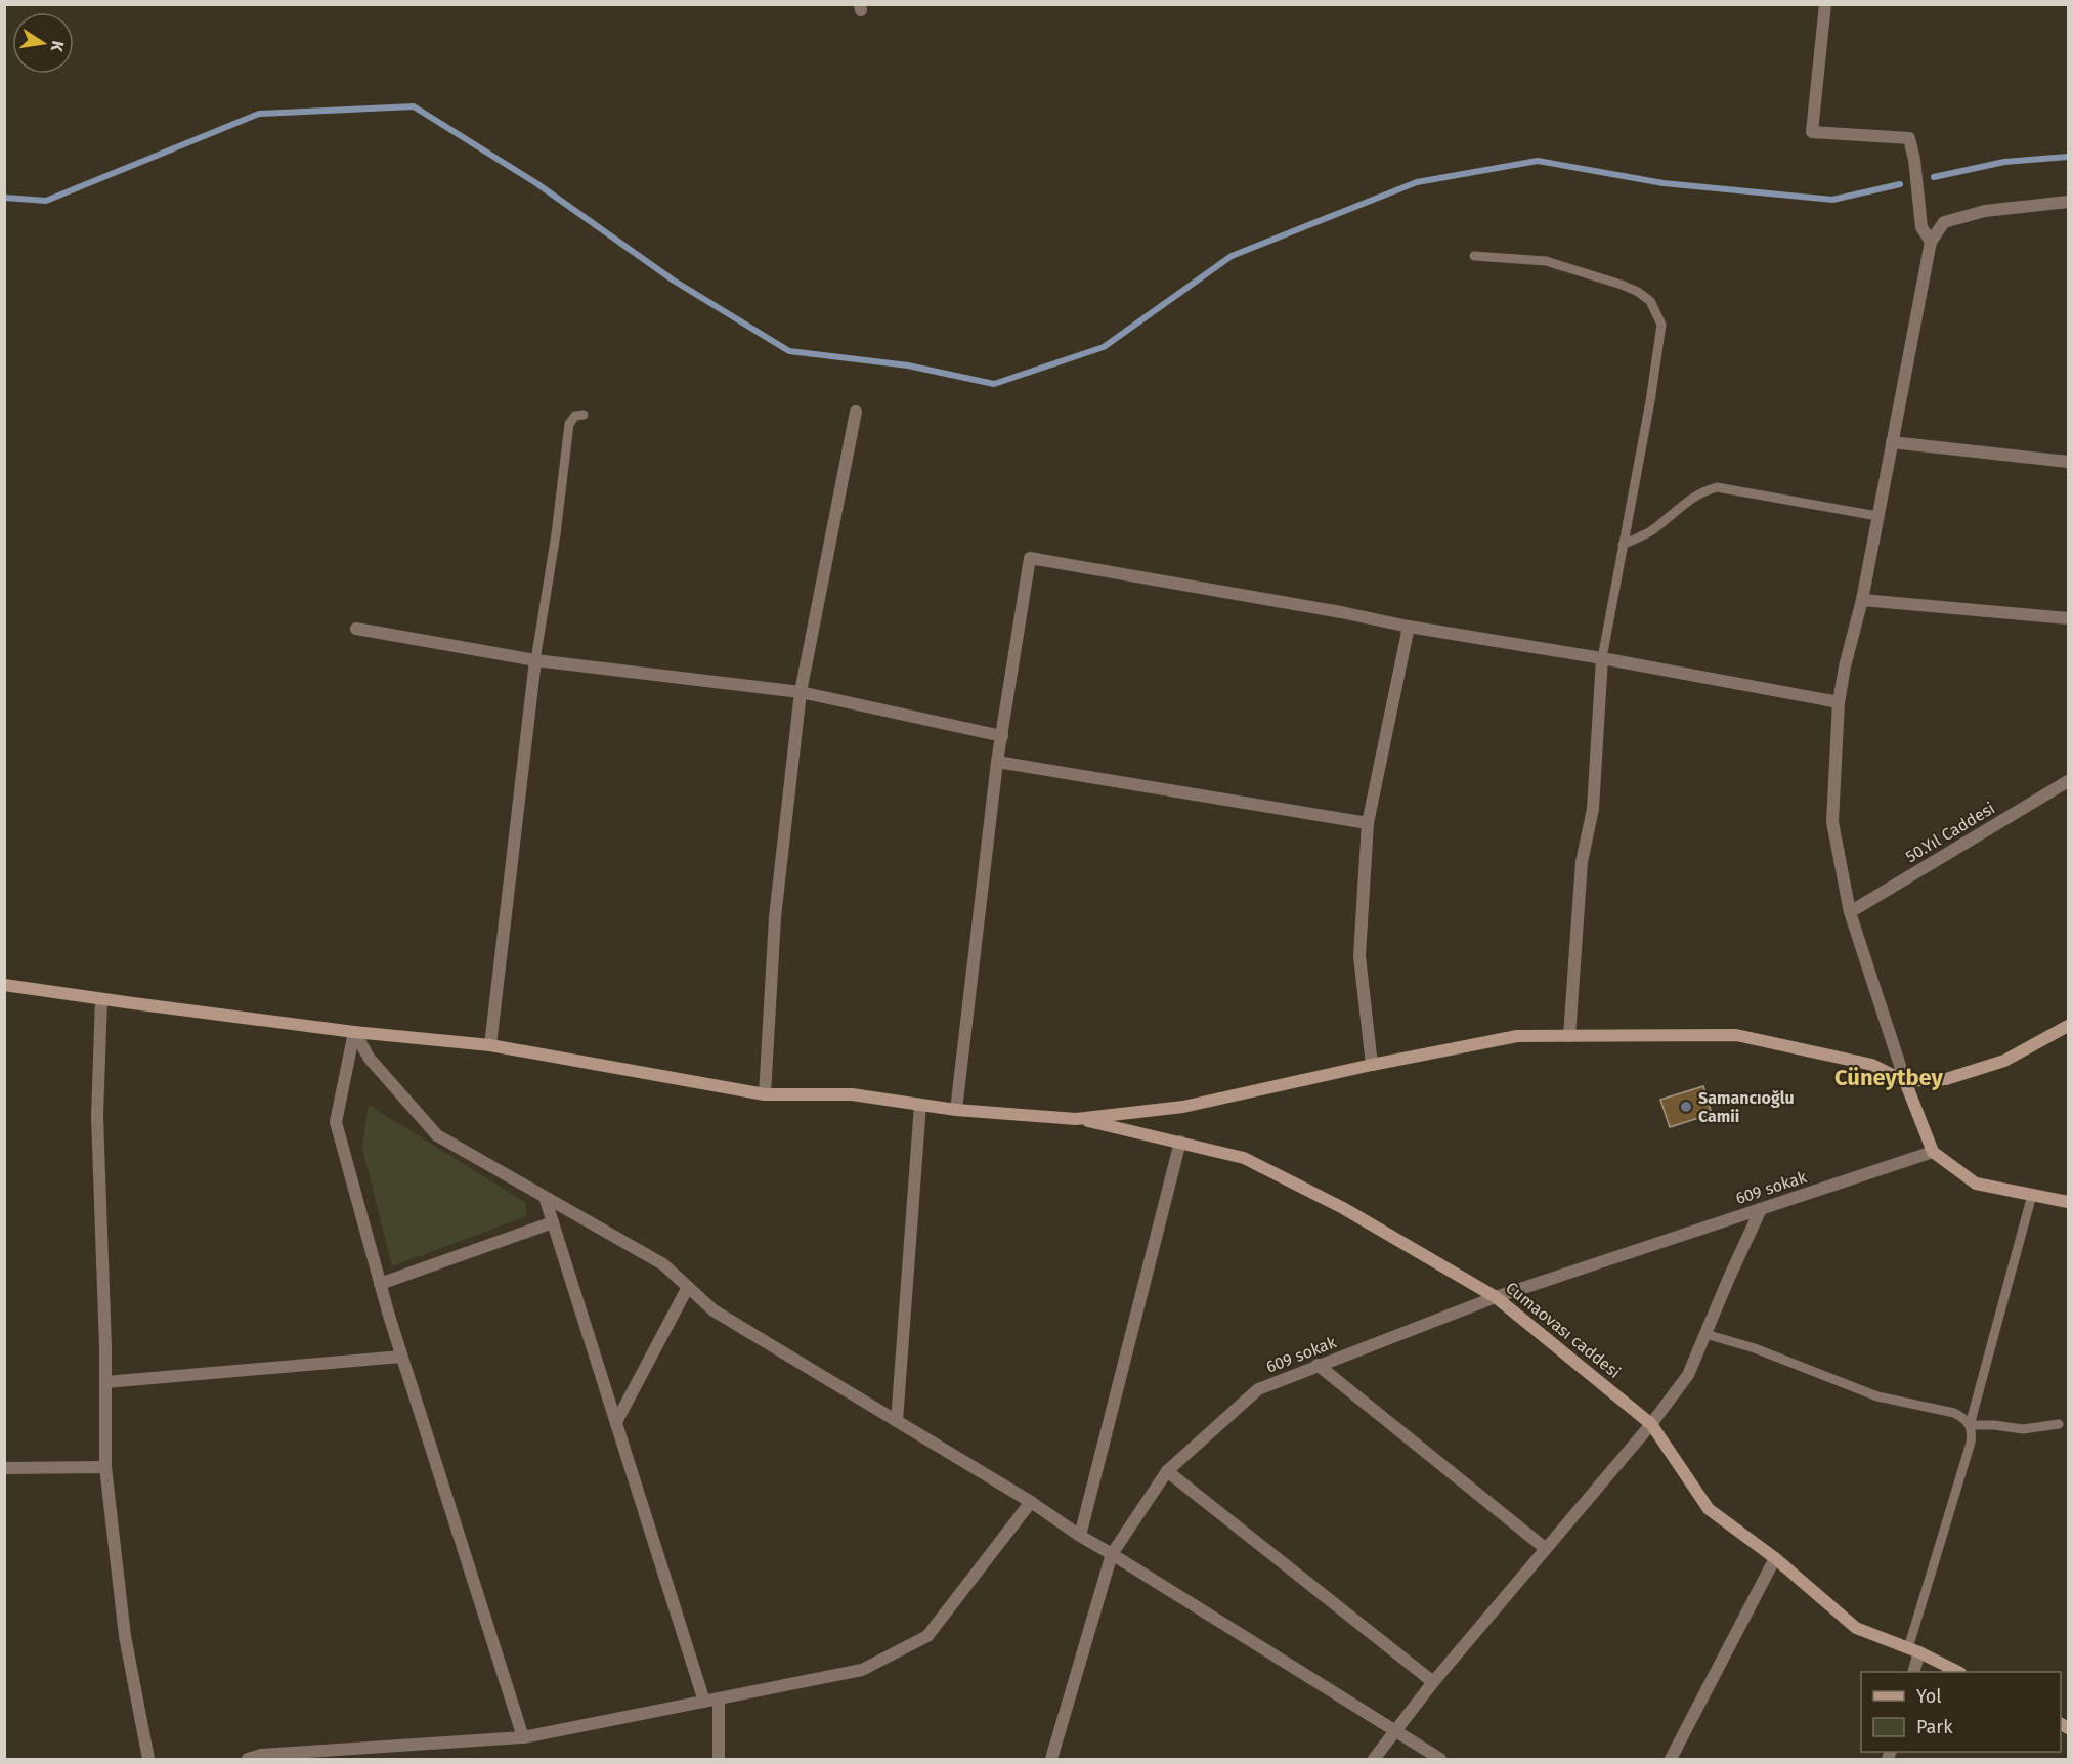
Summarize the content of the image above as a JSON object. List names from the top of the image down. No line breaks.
{"streets":{"main road":["Cumaovası caddesi"],"street":["50.Yıl Caddesi","609 sokak"]},"crossings":[["609 sokak","Cumaovası caddesi"]],"districts":["Cüneytbey"],"places":["Samancıoğlu Camii"],"legend":["Yol","Park"],"north":"right"}
